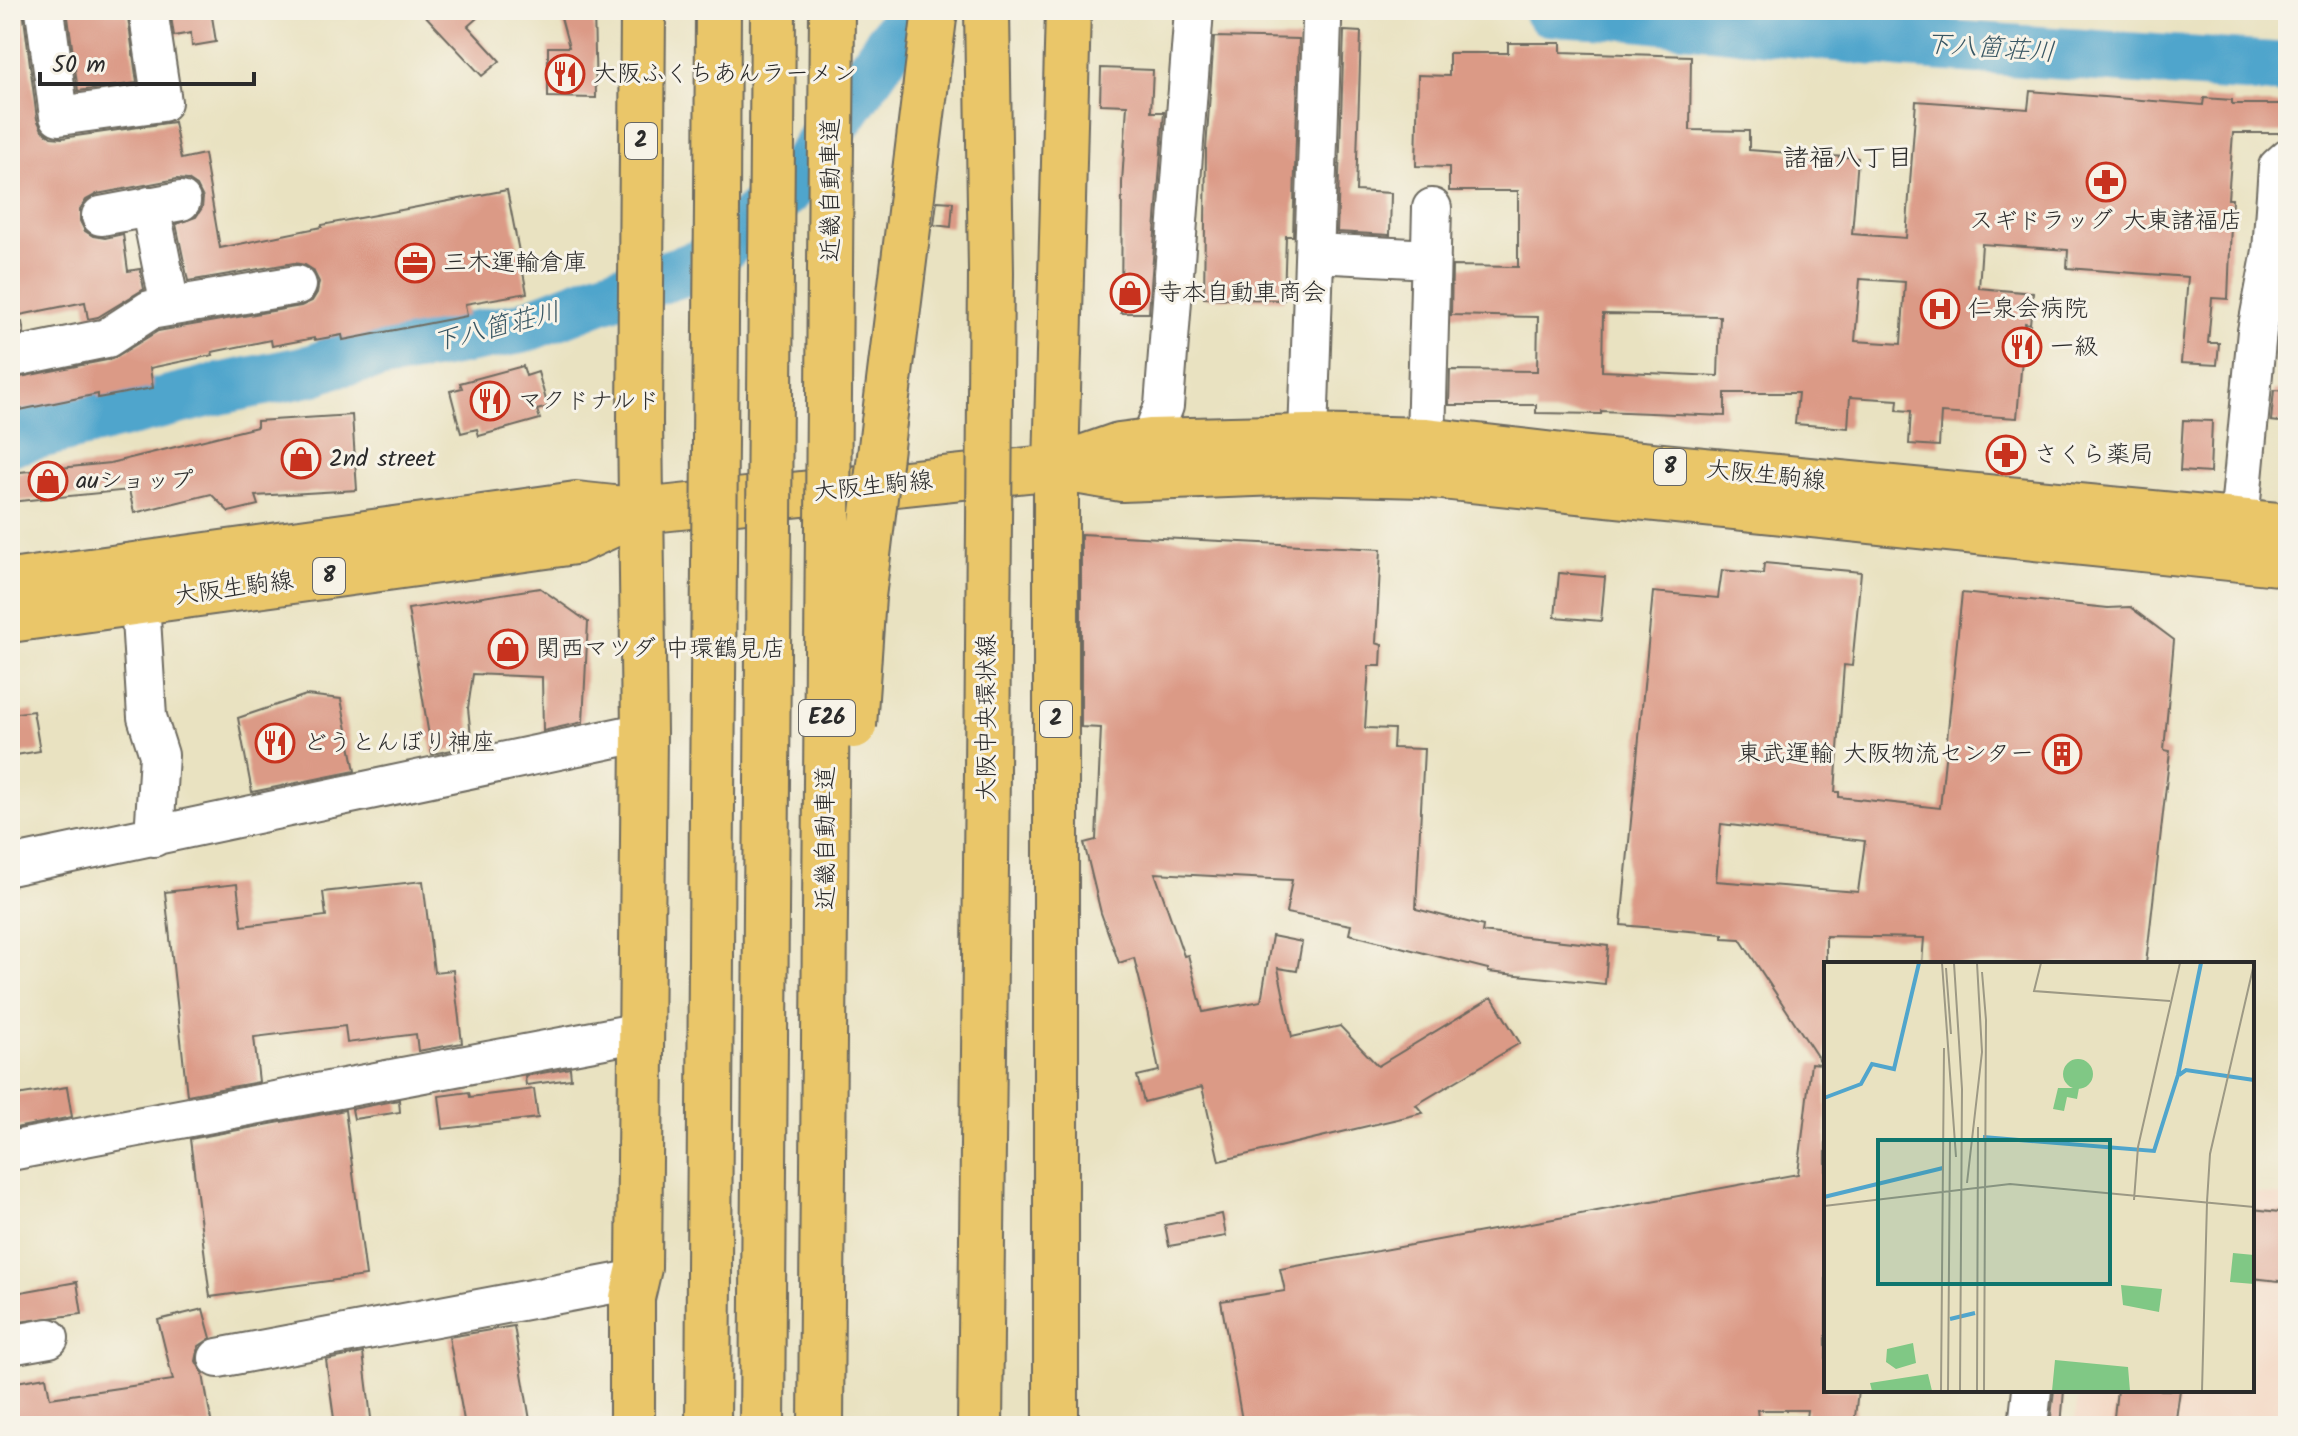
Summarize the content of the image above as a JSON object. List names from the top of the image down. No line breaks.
{"streets":{"main road":["2","近畿自動車道","8","大阪生駒線","E26","大阪中央環状線"]},"crossings":[["2","大阪生駒線"]],"districts":["諸福八丁目"],"water":["下八箇荘川"],"places":{"restaurant":["大阪ふくちあんラーメン","一級","マクドナルド","どうとんぼり神座"],"pharmacy":["スギドラッグ 大東諸福店","さくら薬局"],"office":["三木運輸倉庫"],"shop":["寺本自動車商会","2nd street","auショップ","関西マツダ 中環鶴見店"],"hospital":["仁泉会病院"],"building":["東武運輸 大阪物流センター"]},"scale_bar":"50 m"}
